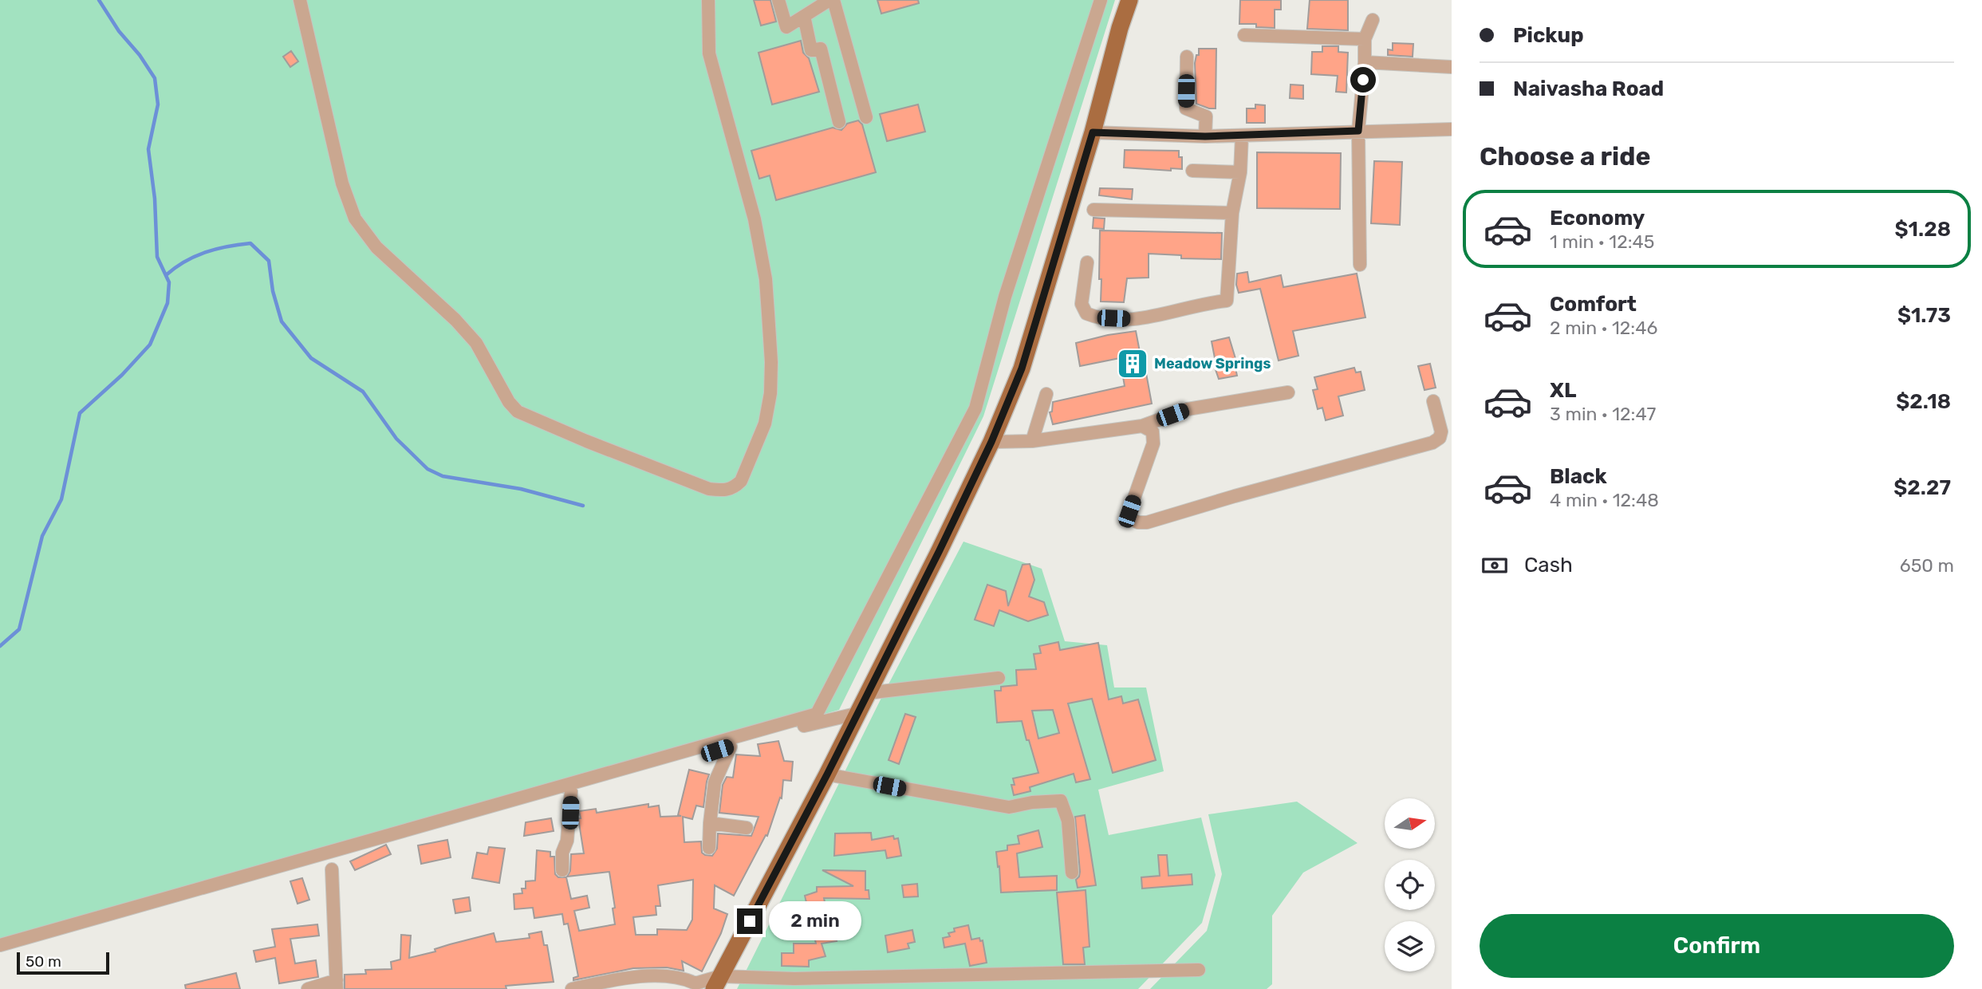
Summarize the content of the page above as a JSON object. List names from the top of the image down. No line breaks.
{"places":{"building":["Meadow Springs"]},"scale_bar":"50 m","north":"right","page":{"banner":["Pickup","Naivasha Road"],"heading":"Choose a ride","list":[{"name":"Economy","note":"1 min · 12:45","value":"$1.28"},{"name":"Comfort","note":"2 min · 12:46","value":"$1.73"},{"name":"XL","note":"3 min · 12:47","value":"$2.18"},{"name":"Black","note":"4 min · 12:48","value":"$2.27"}],"pay":["Cash","650 m"],"bubble":"2 min","buttons":"Confirm","scale":"50 m"}}
